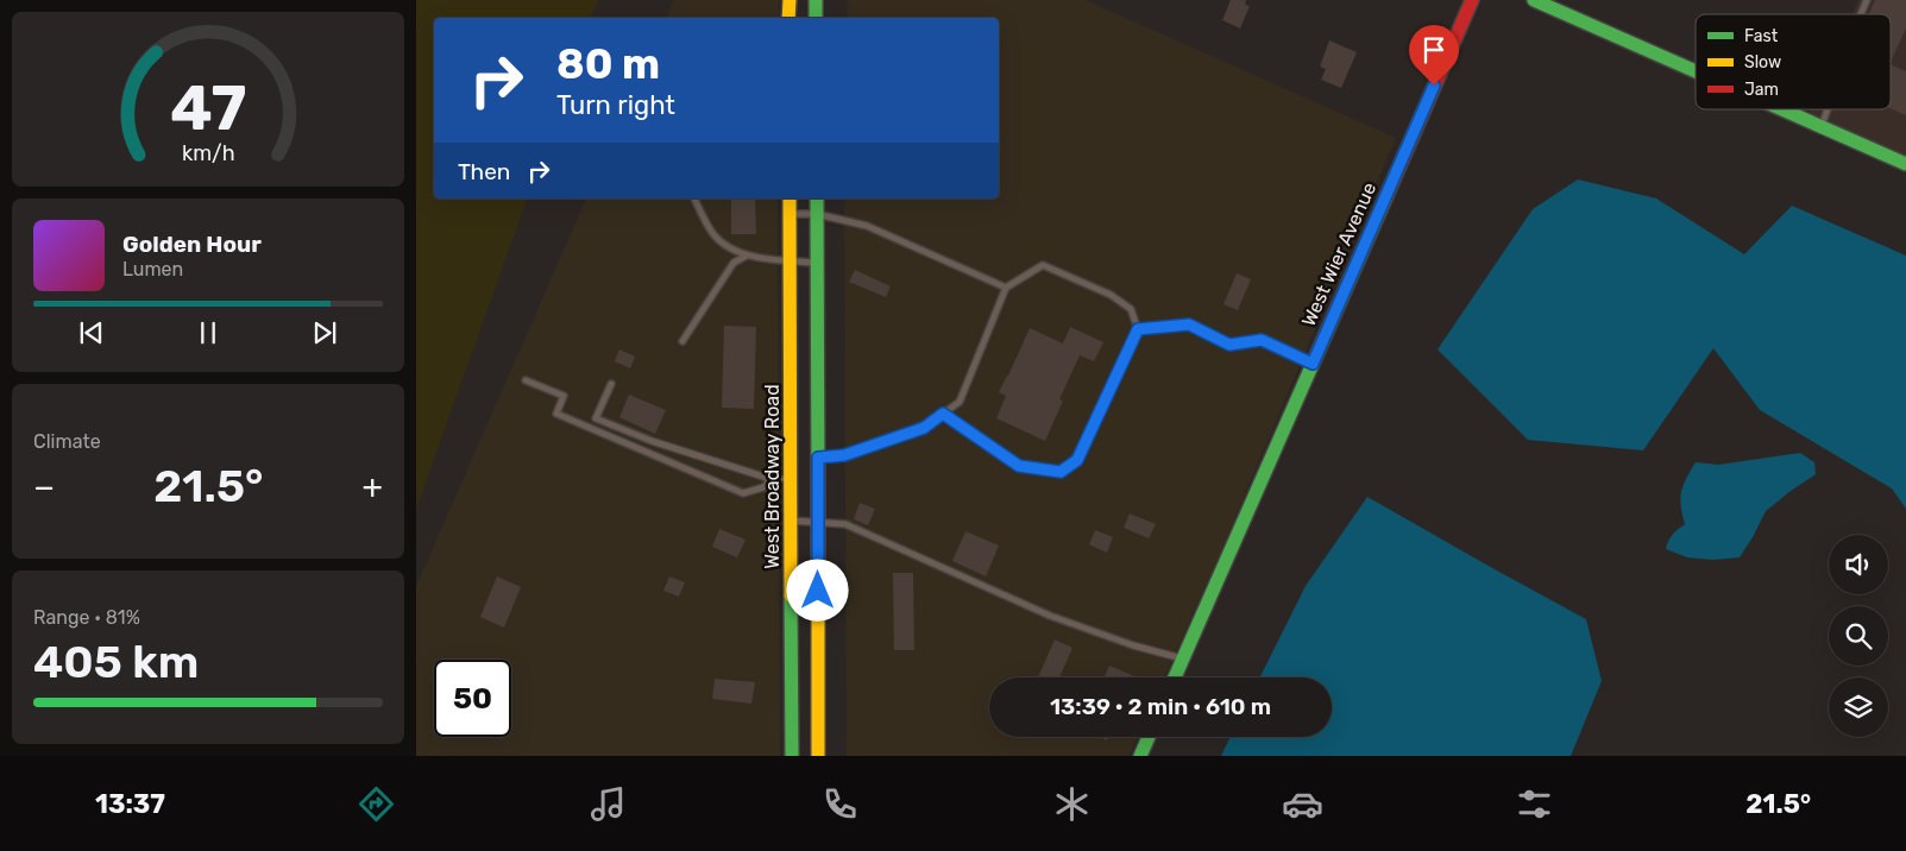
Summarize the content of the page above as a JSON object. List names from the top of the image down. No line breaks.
{"streets":{"street":["West Wier Avenue","West Broadway Road"]},"legend":["Fast","Slow","Jam"],"page":{"turn":["80 m","Turn right"],"then":"Then","song":["Golden Hour","Lumen"],"tile":["Climate",["Range · 81%","405 km"]],"heat":["−","21.5°","+"],"limit":"50","trip":"13:39 · 2 min · 610 m","tabs":["13:37","21.5°"],"gauge":["47","km/h"]}}
